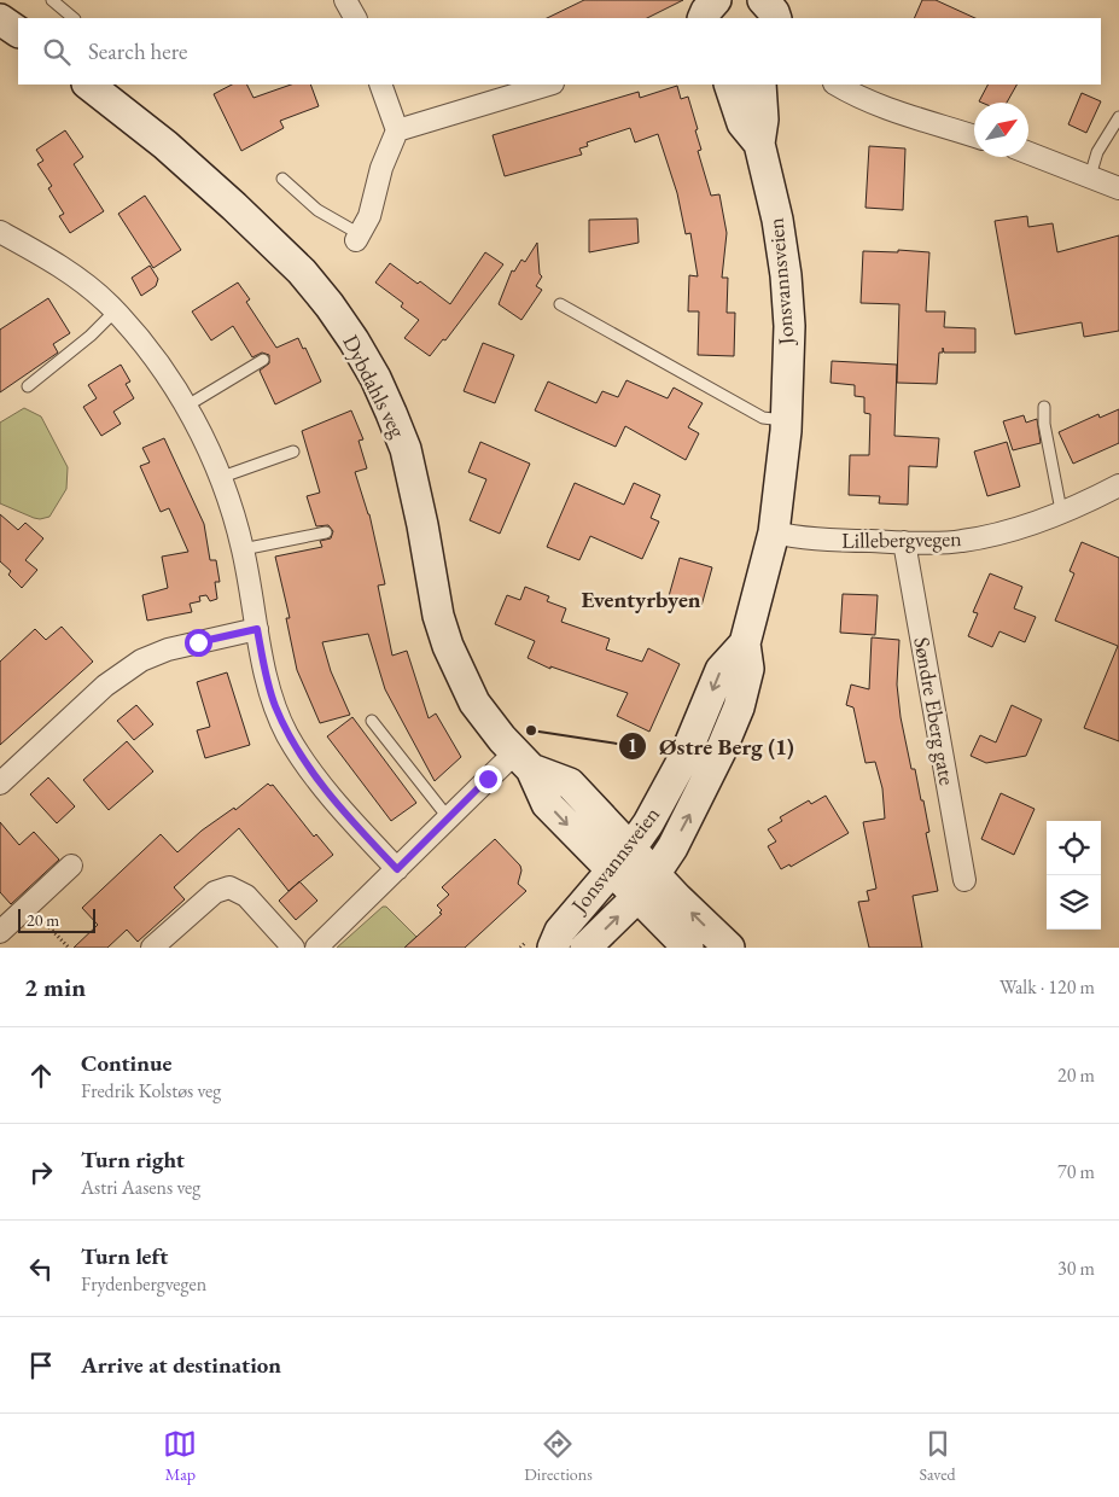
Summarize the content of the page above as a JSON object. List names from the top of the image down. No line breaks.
{"streets":{"street":["Jonsvannsveien","Dybdahls veg","Lillebergvegen","Søndre Eberg gate"]},"crossings":[["Jonsvannsveien","Dybdahls veg"],["Jonsvannsveien","Lillebergvegen"],["Lillebergvegen","Søndre Eberg gate"]],"districts":["Eventyrbyen"],"places":["Østre Berg (1)"],"scale_bar":"20 m","north":"top right","page":{"search":"Search here","scale":"20 m","heading":["2 min","Walk · 120 m"],"list":[["Continue","Fredrik Kolstøs veg","20 m"],["Turn right","Astri Aasens veg","70 m"],["Turn left","Frydenbergvegen","30 m"],"Arrive at destination"],"nav":["Map","Directions","Saved"]}}
